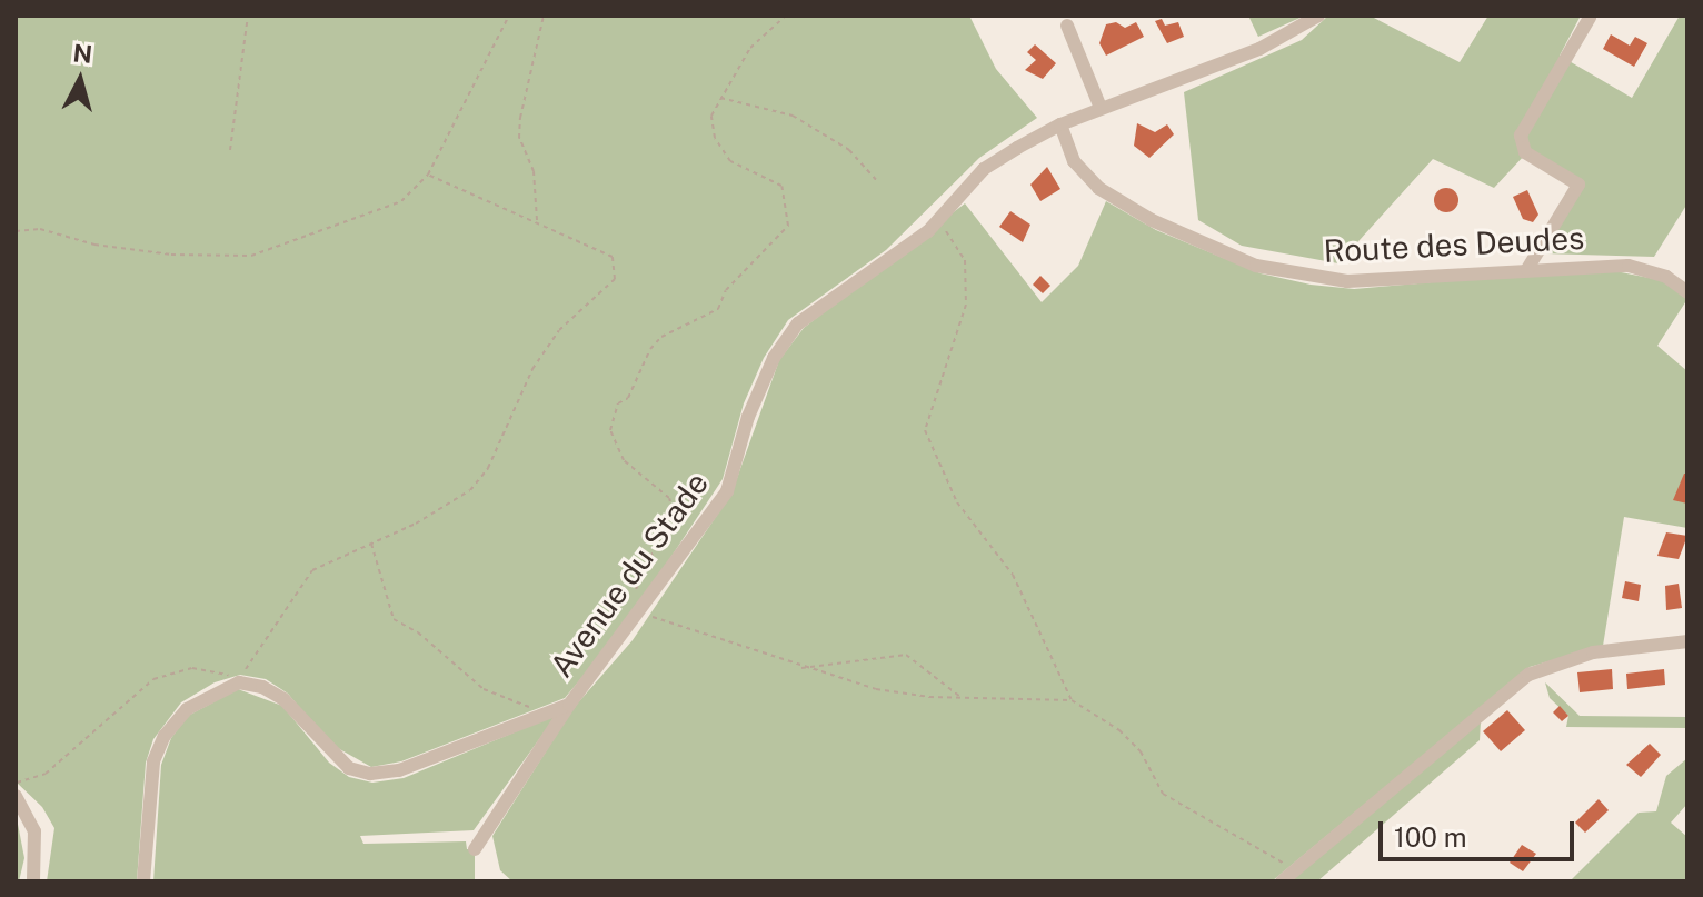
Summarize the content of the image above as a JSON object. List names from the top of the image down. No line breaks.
{"streets":{"street":["Route des Deudes","Avenue du Stade"]},"crossings":[["Route des Deudes","Avenue du Stade"]],"scale_bar":"100 m","north":"top"}
